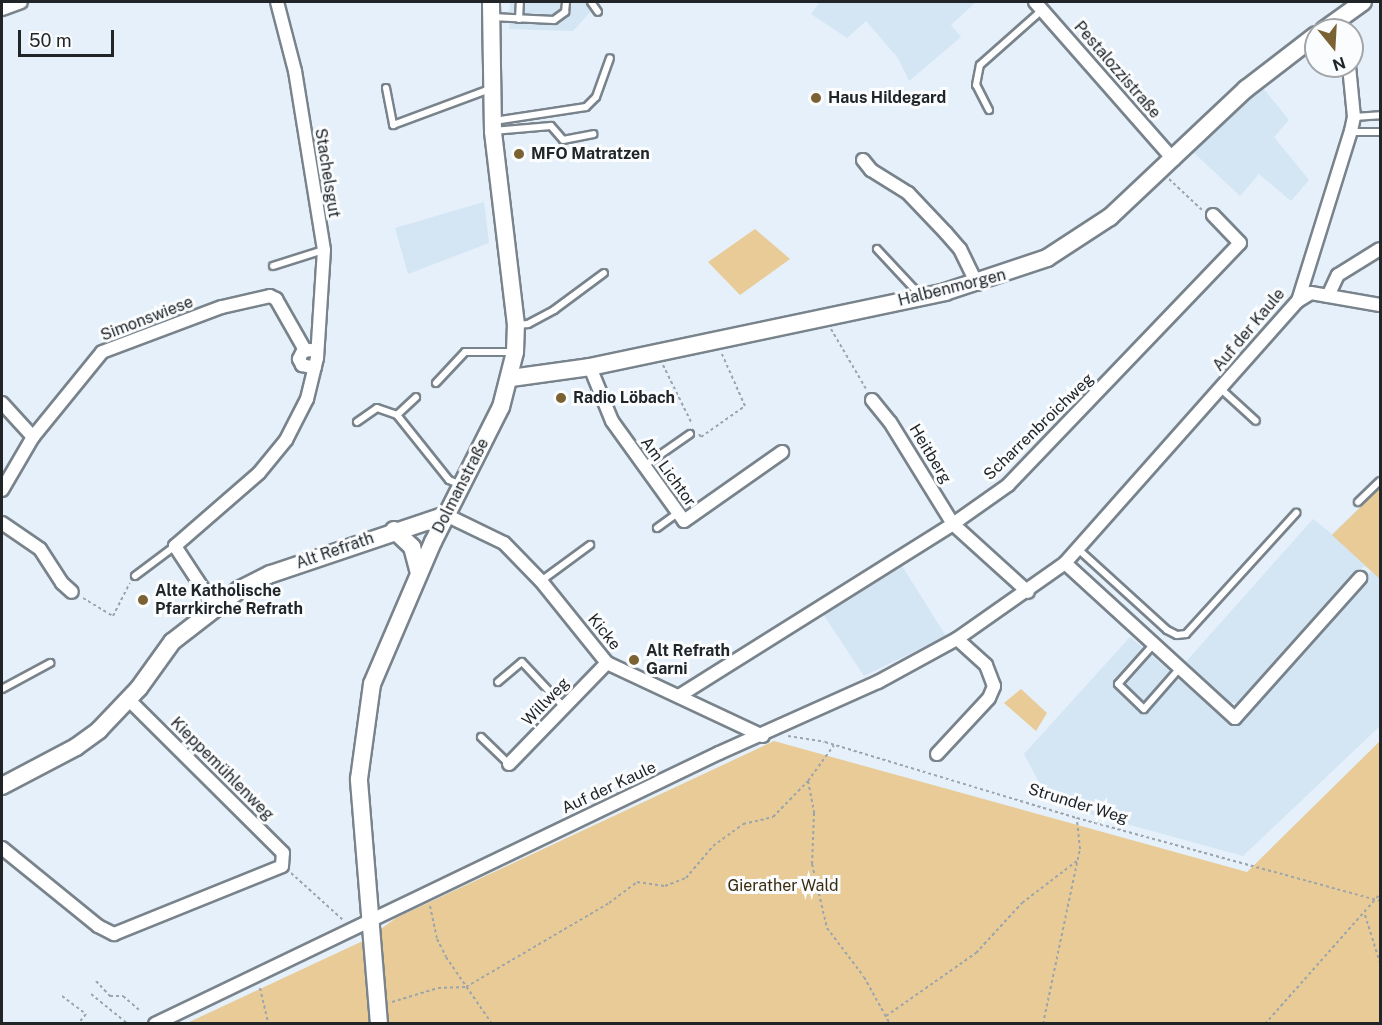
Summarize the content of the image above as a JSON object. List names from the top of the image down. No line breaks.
{"streets":{"street":["Pestalozzistraße","Stachelsgut","Halbenmorgen","Simonswiese","Auf der Kaule","Scharrenbroichweg","Heitberg","Am Lichtor","Dolmanstraße","Alt Refrath","Kicke","Willweg","Kieppemühlenweg"],"path":["Strunder Weg"]},"crossings":[["Pestalozzistraße","Halbenmorgen"],["Stachelsgut","Simonswiese"],["Halbenmorgen","Am Lichtor"],["Halbenmorgen","Dolmanstraße"],["Auf der Kaule","Heitberg"],["Auf der Kaule","Dolmanstraße"],["Auf der Kaule","Kicke"],["Auf der Kaule","Strunder Weg"],["Scharrenbroichweg","Heitberg"],["Scharrenbroichweg","Kicke"],["Dolmanstraße","Alt Refrath"],["Dolmanstraße","Kicke"],["Alt Refrath","Kicke"],["Alt Refrath","Kieppemühlenweg"],["Kicke","Willweg"],["Kicke","Strunder Weg"]],"parks":["Gierather Wald"],"places":["Haus Hildegard","MFO Matratzen","Radio Löbach","Alte Katholische Pfarrkirche Refrath","Alt Refrath Garni"],"scale_bar":"50 m","north":"bottom"}
